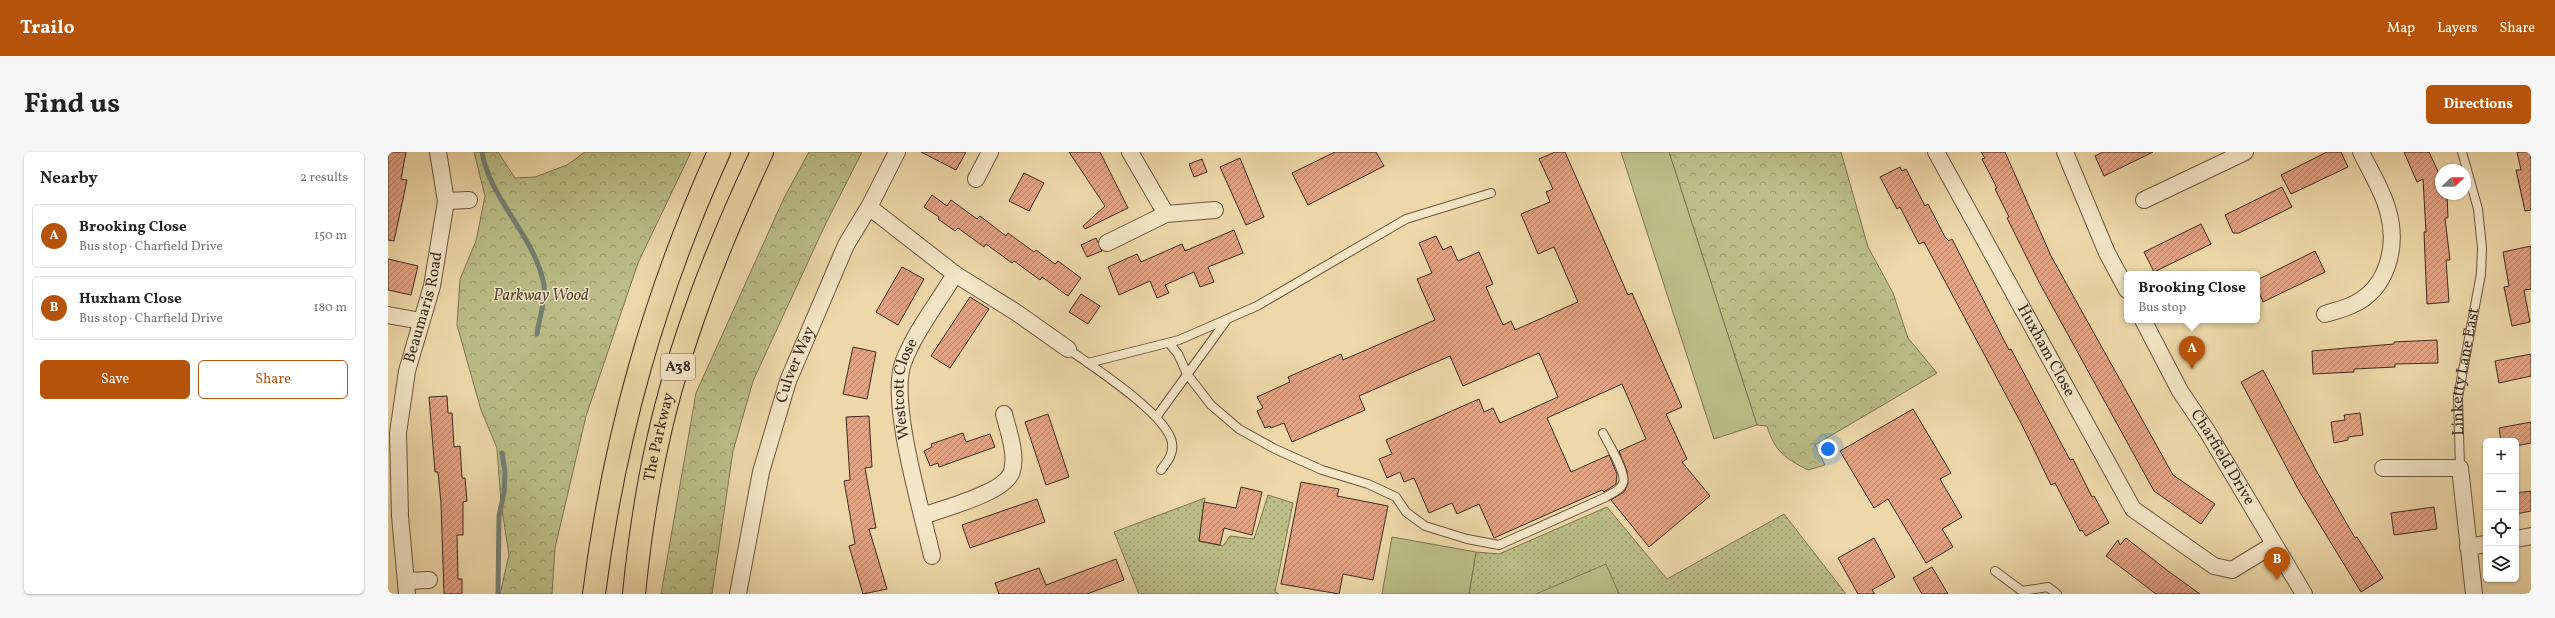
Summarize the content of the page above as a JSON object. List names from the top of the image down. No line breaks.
{"streets":{"highway":["A38","The Parkway"],"street":["Beaumaris Road","Huxham Close","Culver Way","Linketty Lane East","Westcott Close","Charfield Drive"]},"crossings":[["Huxham Close","Charfield Drive"]],"parks":["Parkway Wood"],"north":"right","page":{"header":"Trailo","nav":["Map","Layers","Share"],"title":"Find us","buttons":["Directions",["Save","Share"]],"heading":["Nearby","2 results"],"list":[{"mark":"A","name":"Brooking Close","note":"Bus stop · Charfield Drive","value":"150 m"},{"mark":"B","name":"Huxham Close","note":"Bus stop · Charfield Drive","value":"180 m"}],"popup":["Brooking Close","Bus stop"],"pins":["A","B"],"map_buttons":["+","−"]}}
